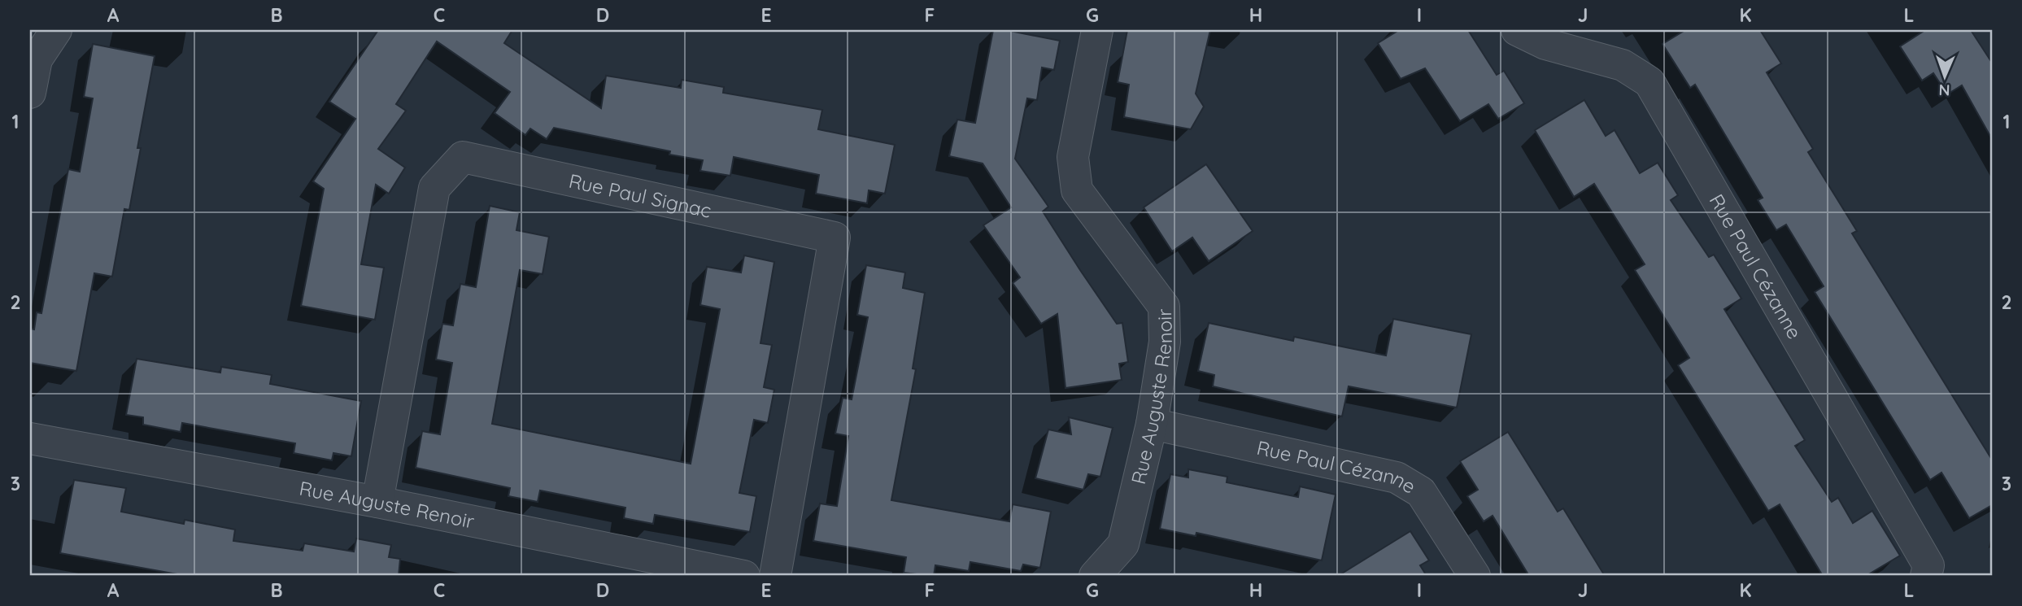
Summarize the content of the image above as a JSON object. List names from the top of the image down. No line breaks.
{"streets":{"street":["Rue Paul Signac","Rue Paul Cézanne","Rue Auguste Renoir"]},"crossings":[["Rue Paul Signac","Rue Auguste Renoir"],["Rue Paul Cézanne","Rue Auguste Renoir"]],"north":"bottom","grid":{"columns":["A","B","C","D","E","F","G","H","I","J","K","L"],"rows":["1","2","3"]}}
